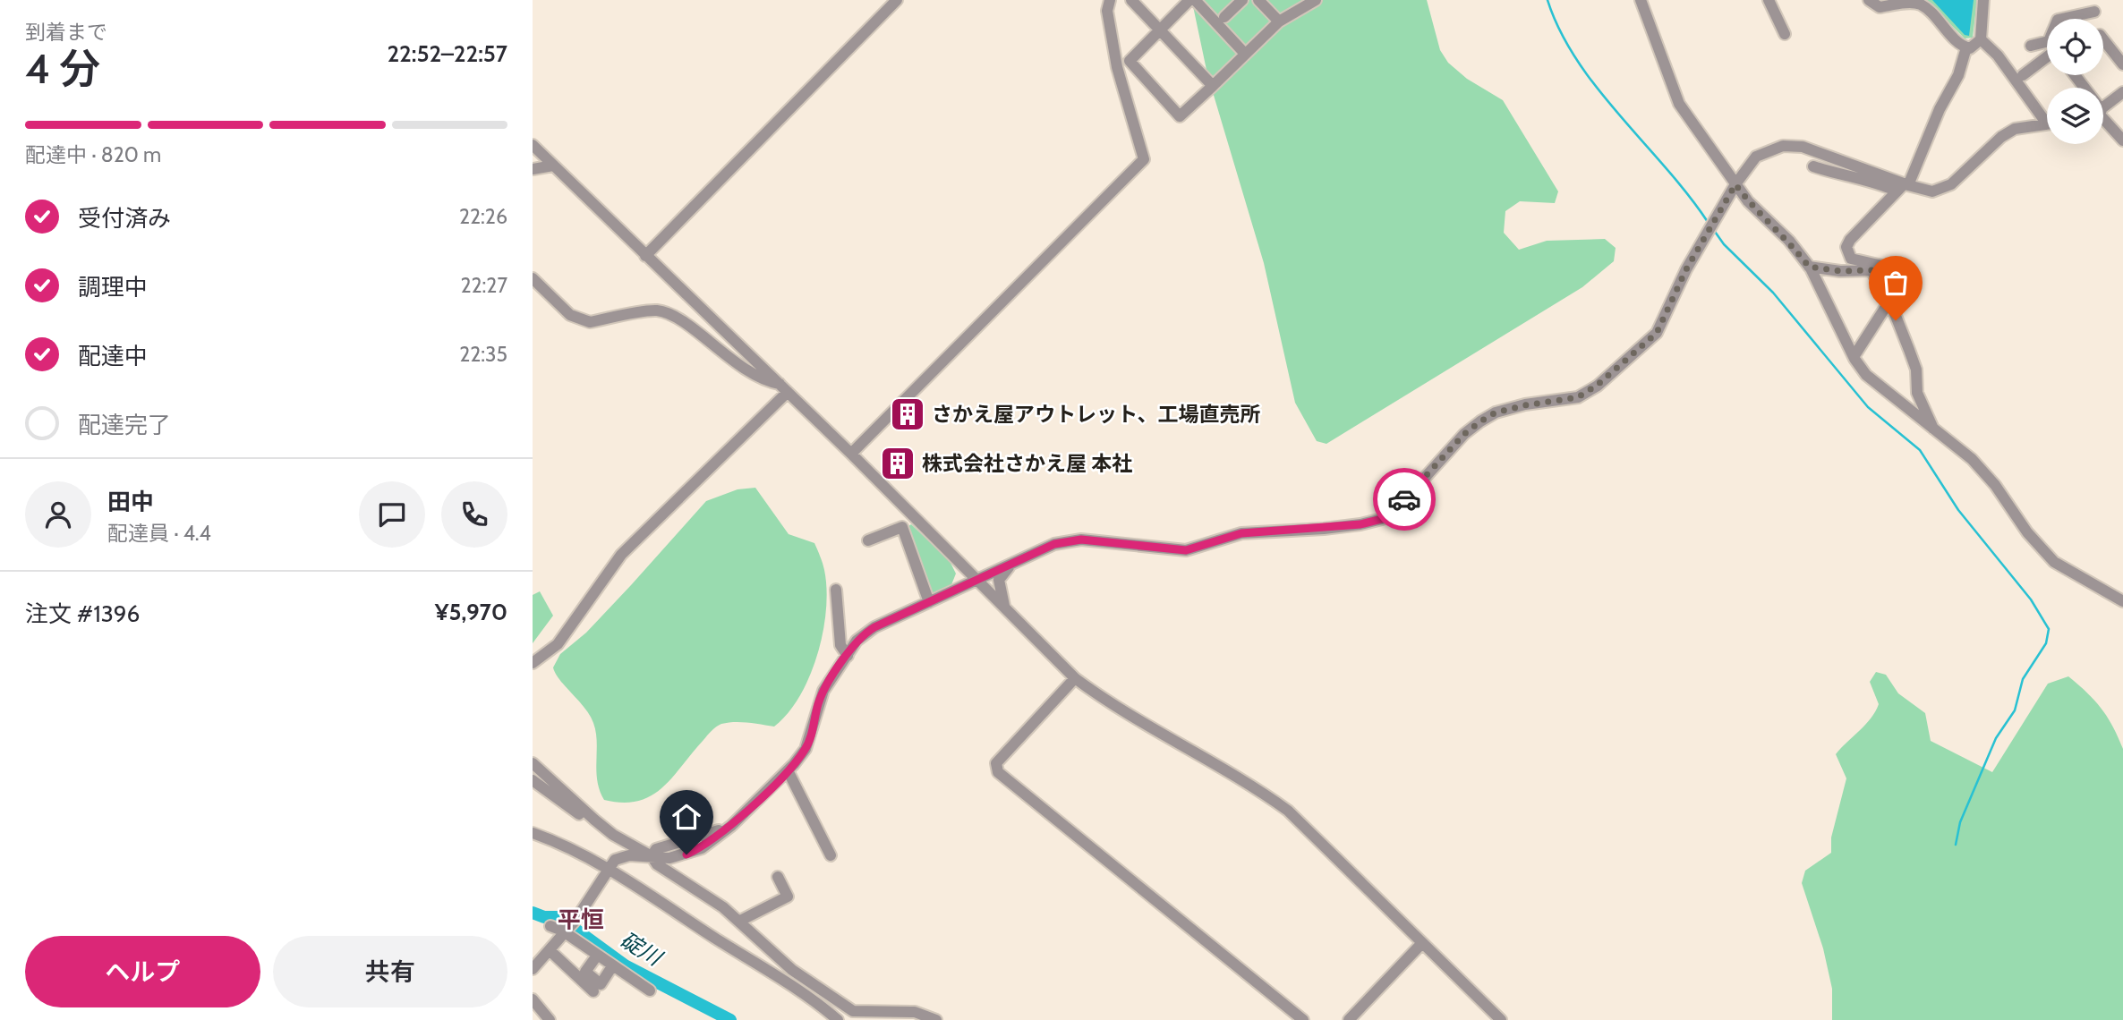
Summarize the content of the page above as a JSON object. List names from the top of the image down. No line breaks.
{"districts":["平恒"],"water":["碇川"],"places":{"building":["さかえ屋アウトレット、工場直売所","株式会社さかえ屋 本社"]},"page":{"heading":["4 分","到着まで","22:52–22:57"],"panel":["田中","配達員 · 4.4","注文 #1396","¥5,970"],"bar":"配達中 · 820 m","list":[["受付済み","22:26"],["調理中","22:27"],["配達中","22:35"],"配達完了"],"buttons":["ヘルプ","共有"]}}
